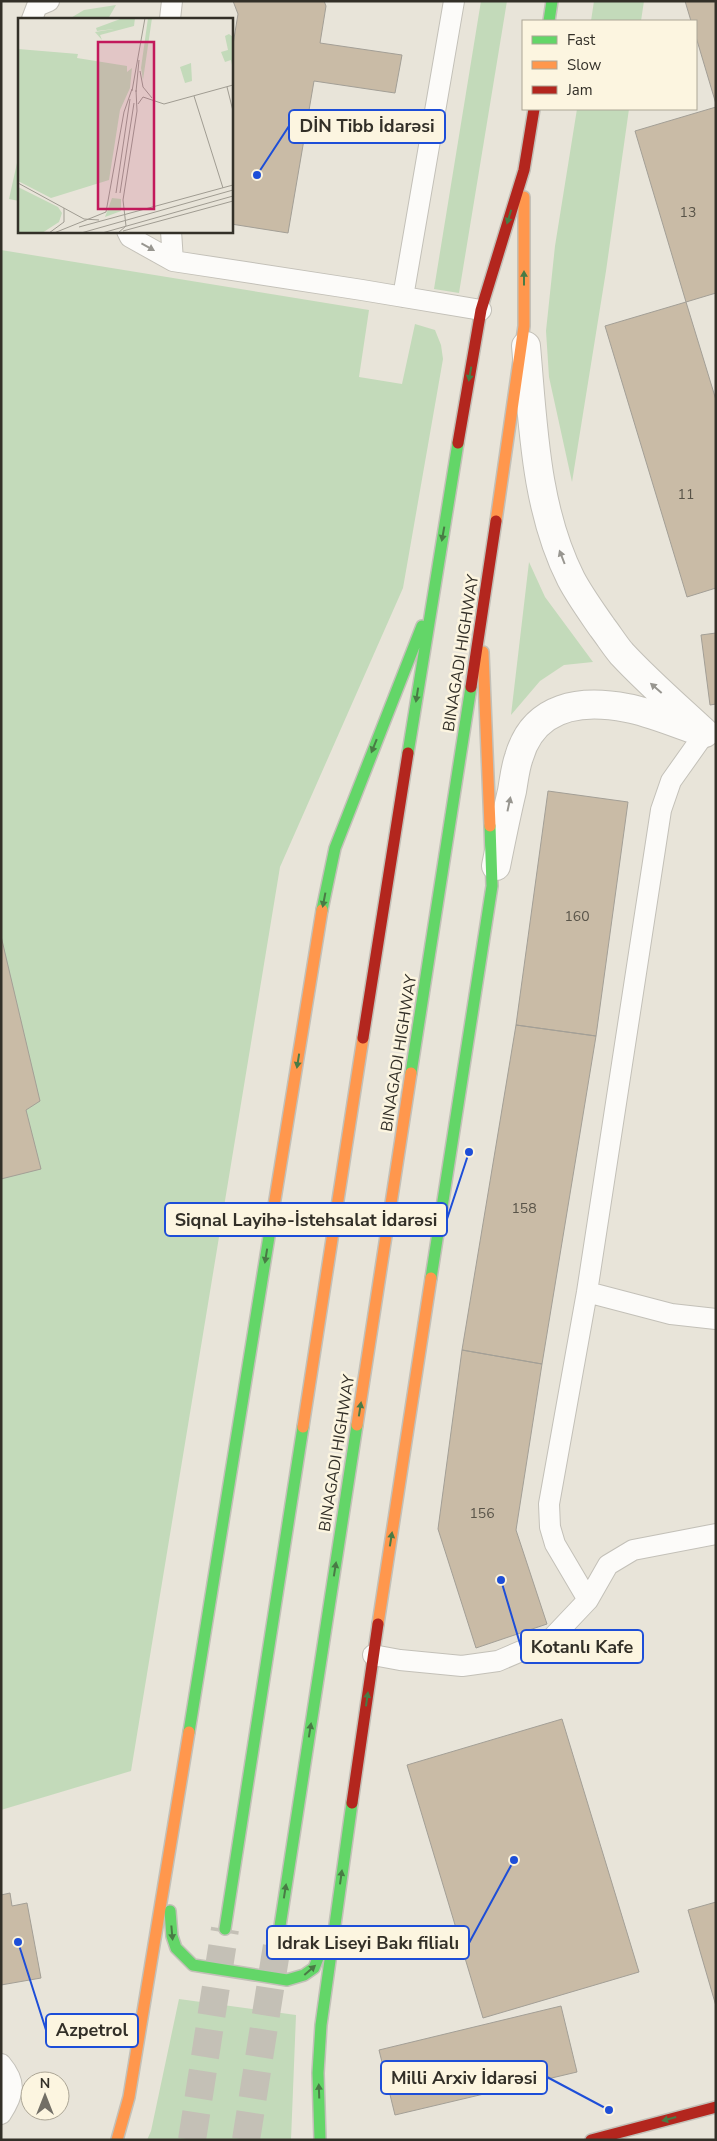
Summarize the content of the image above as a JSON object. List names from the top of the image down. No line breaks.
{"streets":{"main road":["BINAGADI HIGHWAY"]},"places":["DİN Tibb İdarəsi","Siqnal Layihə-İstehsalat İdarəsi","Kotanlı Kafe","Idrak Liseyi Bakı filialı","Azpetrol","Milli Arxiv İdarəsi"],"house_numbers":["13","11","160","158","156"],"legend":["Fast","Slow","Jam"],"north":"top"}
